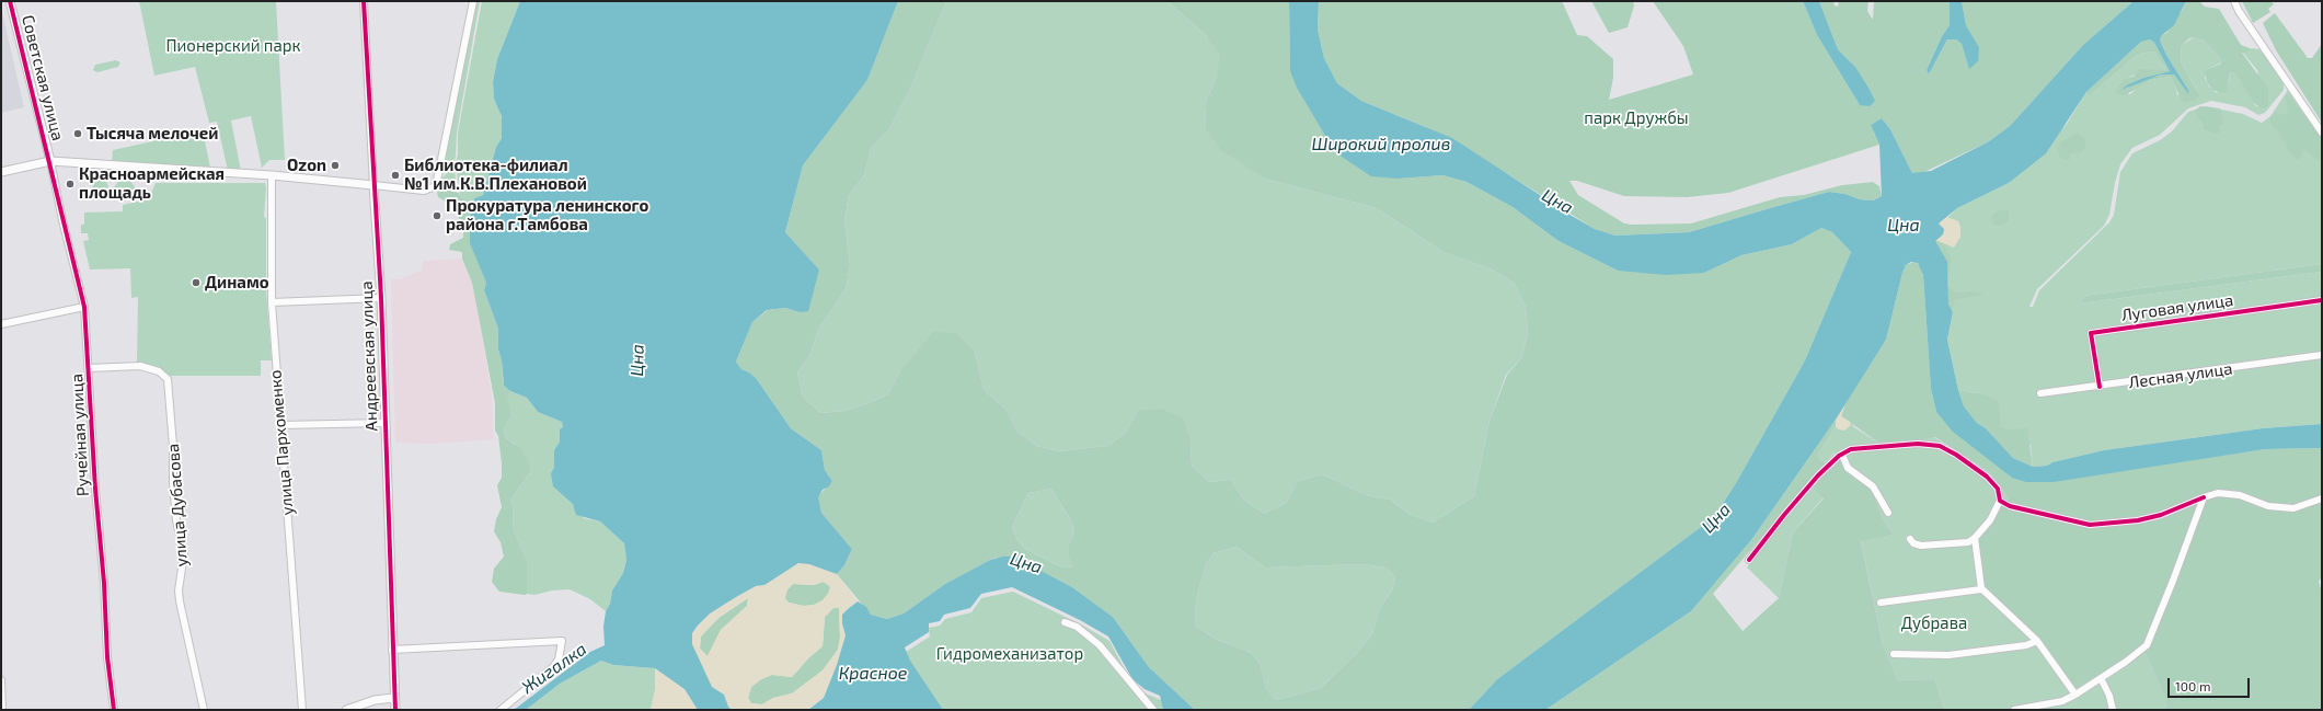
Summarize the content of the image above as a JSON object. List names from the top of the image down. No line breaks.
{"streets":{"street":["Советская улица","Луговая улица","Андреевская улица","Лесная улица","Ручейная улица","улица Пархоменко","улица Дубасова"]},"crossings":[["Советская улица","Ручейная улица"],["Луговая улица","Лесная улица"],["Ручейная улица","улица Дубасова"]],"water":["Широкий пролив","Цна","Жигалка","Красное"],"parks":["Пионерский парк","парк Дружбы","Дубрава","Гидромеханизатор"],"places":["Тысяча мелочей","Ozon","Библиотека-филиал №1 им.К.В.Плехановой","Красноармейская площадь","Прокуратура ленинского района г.Тамбова","Динамо"],"scale_bar":"100 m"}
